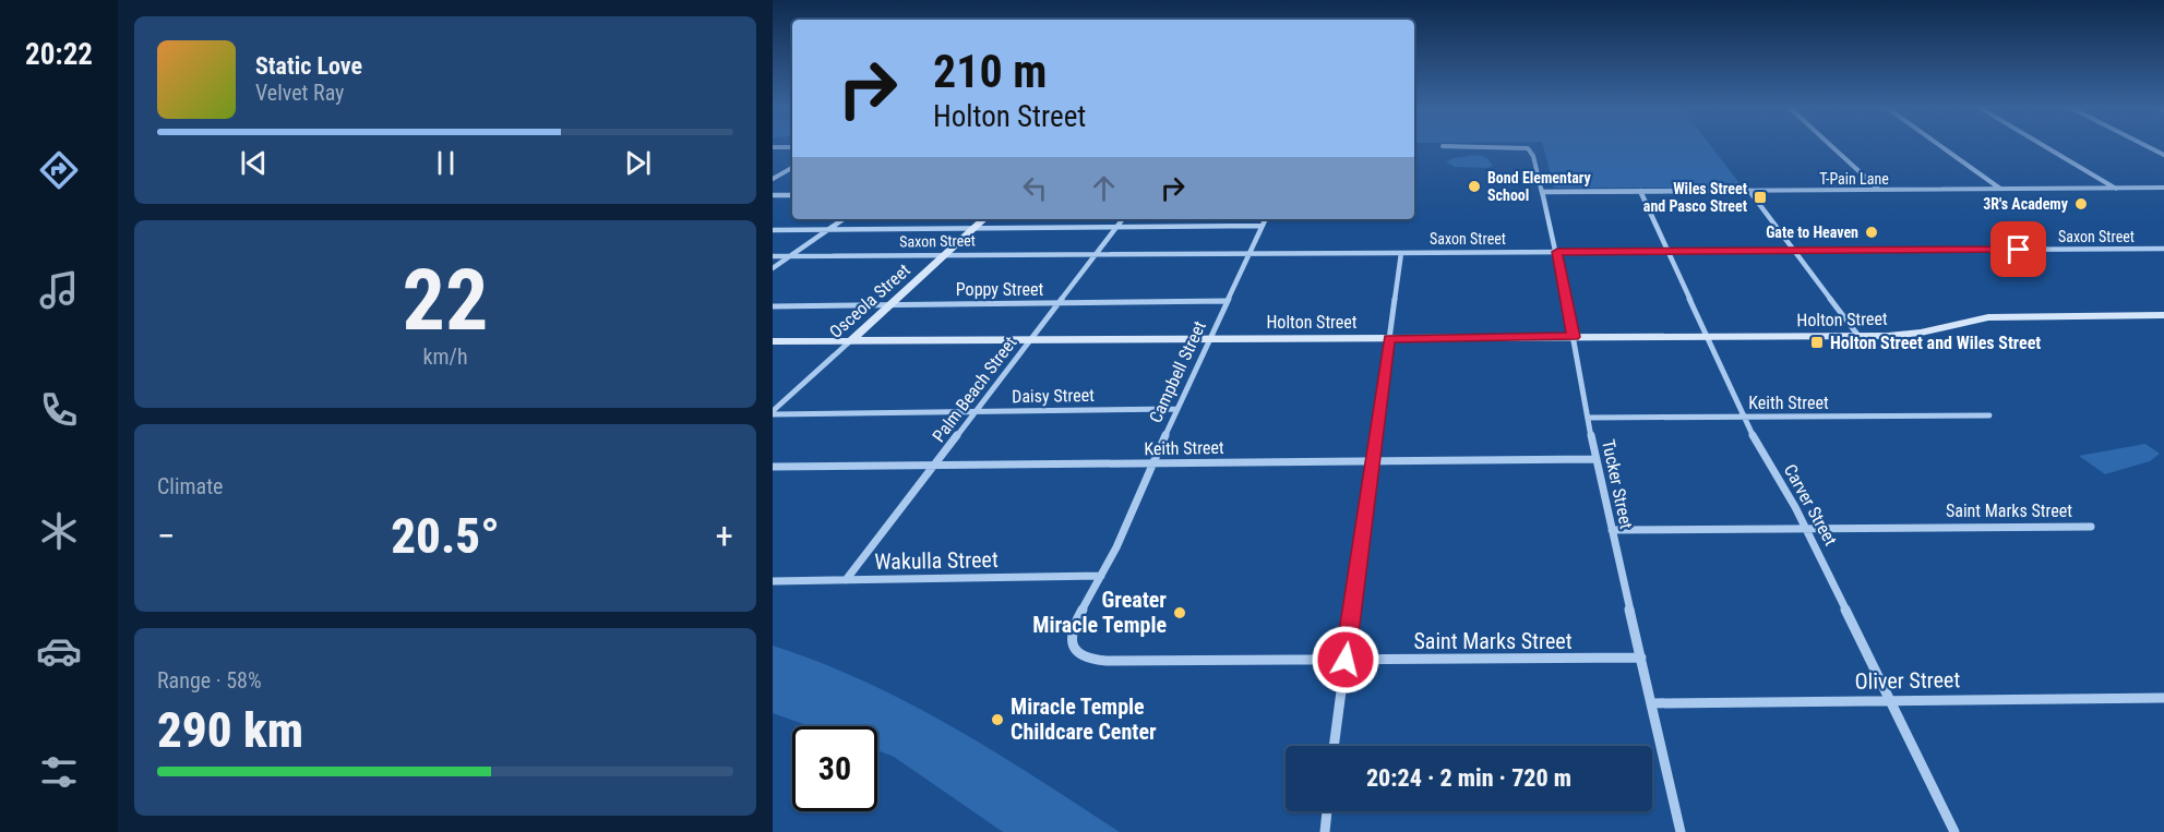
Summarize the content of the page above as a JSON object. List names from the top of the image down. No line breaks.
{"streets":{"street":["T-Pain Lane","Saxon Street","Poppy Street","Osceola Street","Holton Street","Campbell Street","Palm Beach Street","Daisy Street","Keith Street","Tucker Street","Carver Street","Saint Marks Street","Wakulla Street","Oliver Street"]},"crossings":[["T-Pain Lane","Tucker Street"],["T-Pain Lane","Carver Street"],["Saxon Street","Osceola Street"],["Saxon Street","Campbell Street"],["Saxon Street","Palm Beach Street"],["Saxon Street","Tucker Street"],["Saxon Street","Carver Street"],["Poppy Street","Osceola Street"],["Poppy Street","Campbell Street"],["Poppy Street","Palm Beach Street"],["Osceola Street","Holton Street"],["Osceola Street","Daisy Street"],["Holton Street","Campbell Street"],["Holton Street","Palm Beach Street"],["Holton Street","Tucker Street"],["Holton Street","Carver Street"],["Campbell Street","Daisy Street"],["Campbell Street","Keith Street"],["Campbell Street","Saint Marks Street"],["Campbell Street","Wakulla Street"],["Palm Beach Street","Daisy Street"],["Palm Beach Street","Keith Street"],["Palm Beach Street","Wakulla Street"],["Keith Street","Tucker Street"],["Keith Street","Carver Street"],["Tucker Street","Saint Marks Street"],["Tucker Street","Oliver Street"],["Carver Street","Saint Marks Street"],["Carver Street","Oliver Street"]],"places":{"other":["Bond Elementary School","3R's Academy","Gate to Heaven","Greater Miracle Temple","Miracle Temple Childcare Center"],"transit":["Wiles Street and Pasco Street","Holton Street and Wiles Street"]},"page":{"tabs":"20:22","turn":["210 m","Holton Street"],"song":["Static Love","Velvet Ray"],"tile":[["22","km/h"],"Climate",["Range · 58%","290 km"]],"heat":["−","20.5°","+"],"limit":"30","trip":"20:24 · 2 min · 720 m"}}
